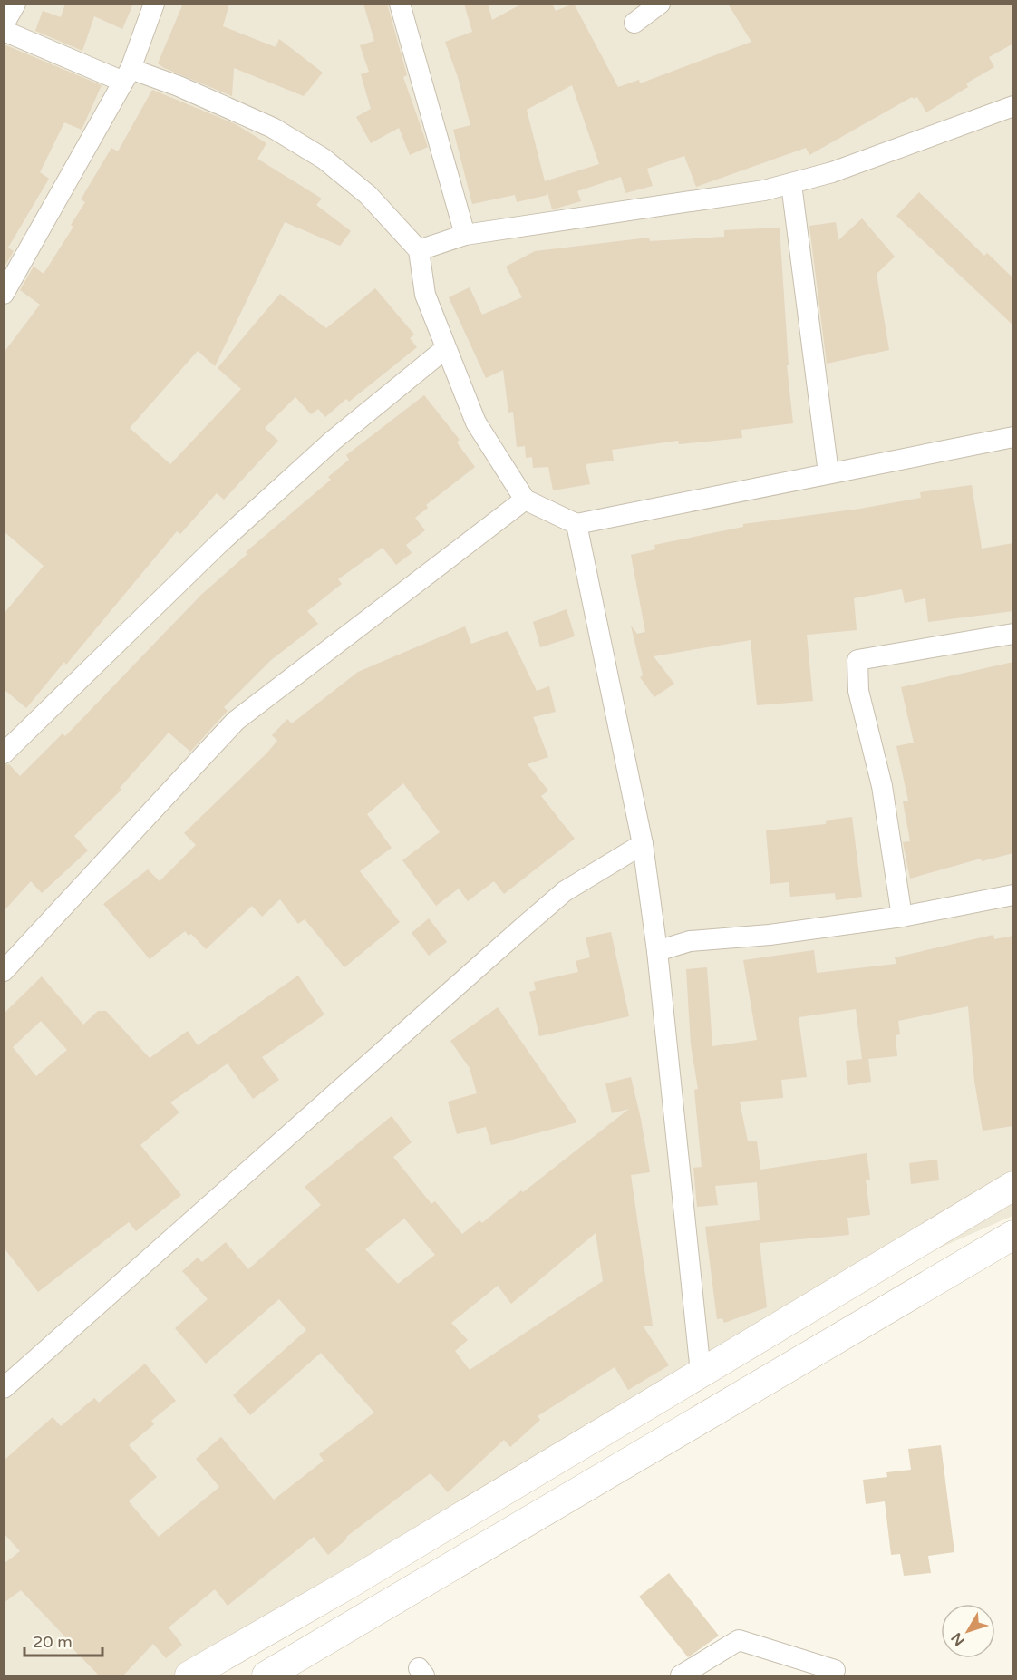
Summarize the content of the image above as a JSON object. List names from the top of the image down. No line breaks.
{"scale_bar":"20 m","north":"bottom left"}
